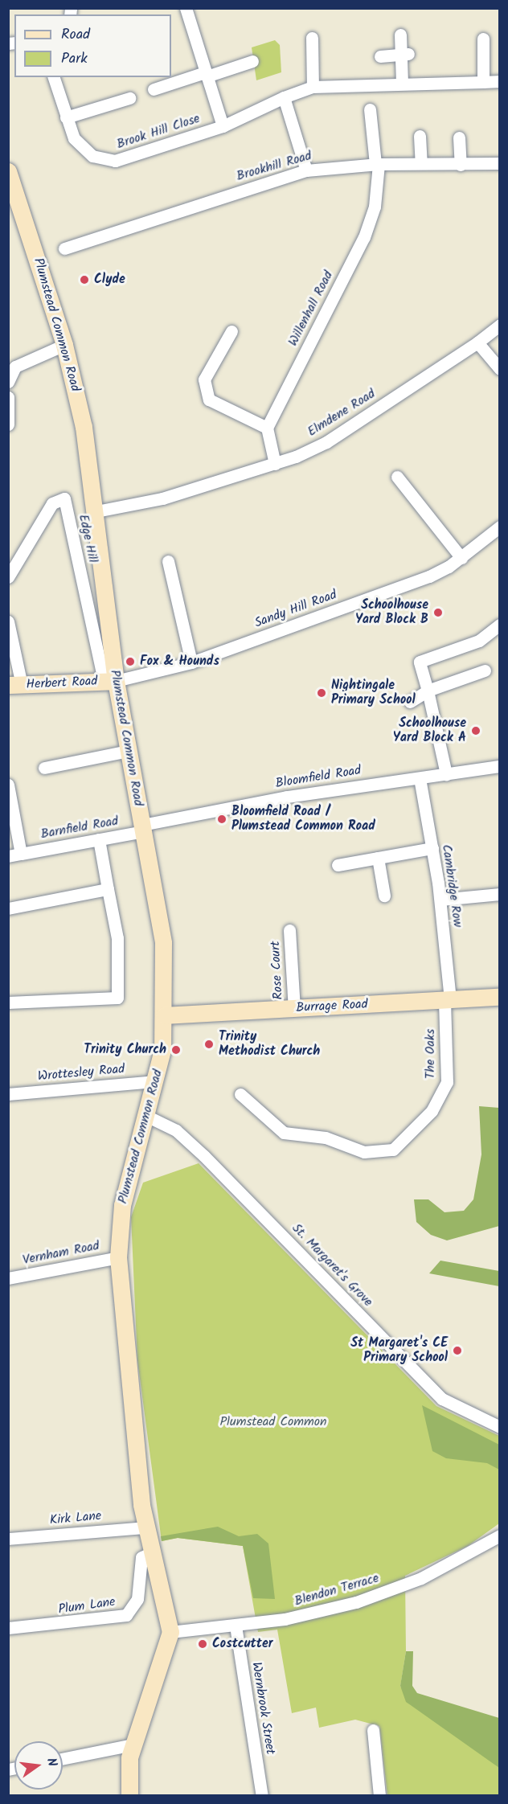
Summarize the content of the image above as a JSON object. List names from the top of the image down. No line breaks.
{"streets":{"street":["Brook Hill Close","Brookhill Road","Willenhall Road","Plumstead Common Road","Elmdene Road","Edge Hill","Sandy Hill Road","Herbert Road","Bloomfield Road","Barnfield Road","Cambridge Row","Rose Court","Burrage Road","The Oaks","Wrottesley Road","Vernham Road","St. Margaret's Grove","Kirk Lane","Blendon Terrace","Plum Lane","Wernbrook Street"]},"crossings":[["Brookhill Road","Willenhall Road"],["Plumstead Common Road","Elmdene Road"],["Plumstead Common Road","Edge Hill"],["Plumstead Common Road","Sandy Hill Road"],["Plumstead Common Road","Herbert Road"],["Plumstead Common Road","Bloomfield Road"],["Plumstead Common Road","Barnfield Road"],["Plumstead Common Road","Burrage Road"],["Plumstead Common Road","Wrottesley Road"],["Plumstead Common Road","Vernham Road"],["Plumstead Common Road","St. Margaret's Grove"],["Plumstead Common Road","Kirk Lane"],["Plumstead Common Road","Blendon Terrace"],["Plumstead Common Road","Plum Lane"],["Edge Hill","Sandy Hill Road"],["Edge Hill","Herbert Road"],["Sandy Hill Road","Herbert Road"],["Bloomfield Road","Barnfield Road"],["Bloomfield Road","Cambridge Row"],["Cambridge Row","Burrage Road"],["Cambridge Row","The Oaks"],["Rose Court","Burrage Road"],["Burrage Road","The Oaks"],["Blendon Terrace","Wernbrook Street"]],"parks":["Plumstead Common"],"places":["Clyde","Schoolhouse Yard Block B","Fox & Hounds","Nightingale Primary School","Schoolhouse Yard Block A","Bloomfield Road / Plumstead Common Road","Trinity Methodist Church","Trinity Church","St Margaret's CE Primary School","Costcutter"],"legend":["Road","Park"],"north":"right"}
